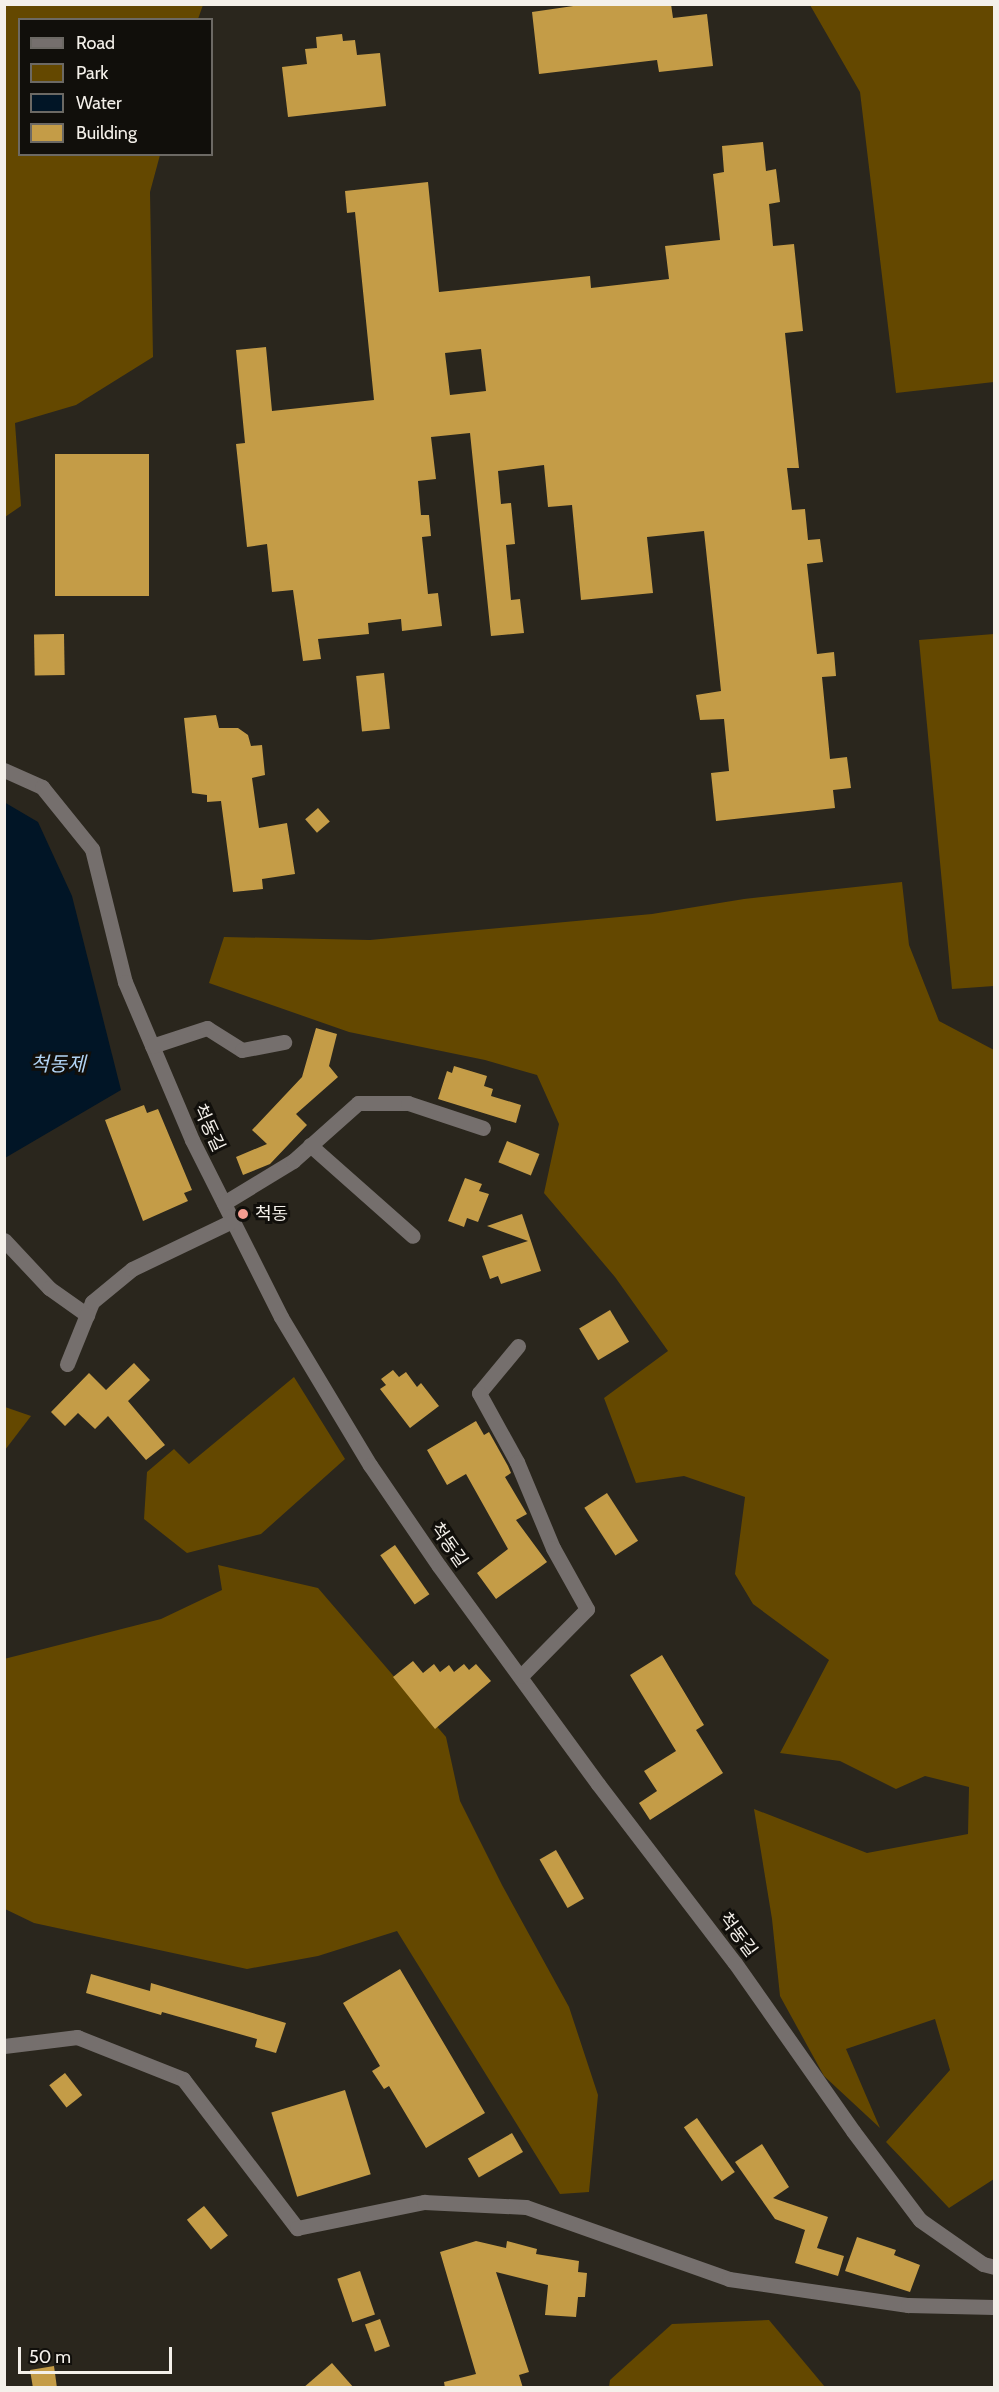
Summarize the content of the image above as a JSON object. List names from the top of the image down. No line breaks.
{"streets":{"street":["척동길"]},"water":["척동제"],"places":["척동"],"legend":["Road","Park","Water","Building"],"scale_bar":"50 m"}
